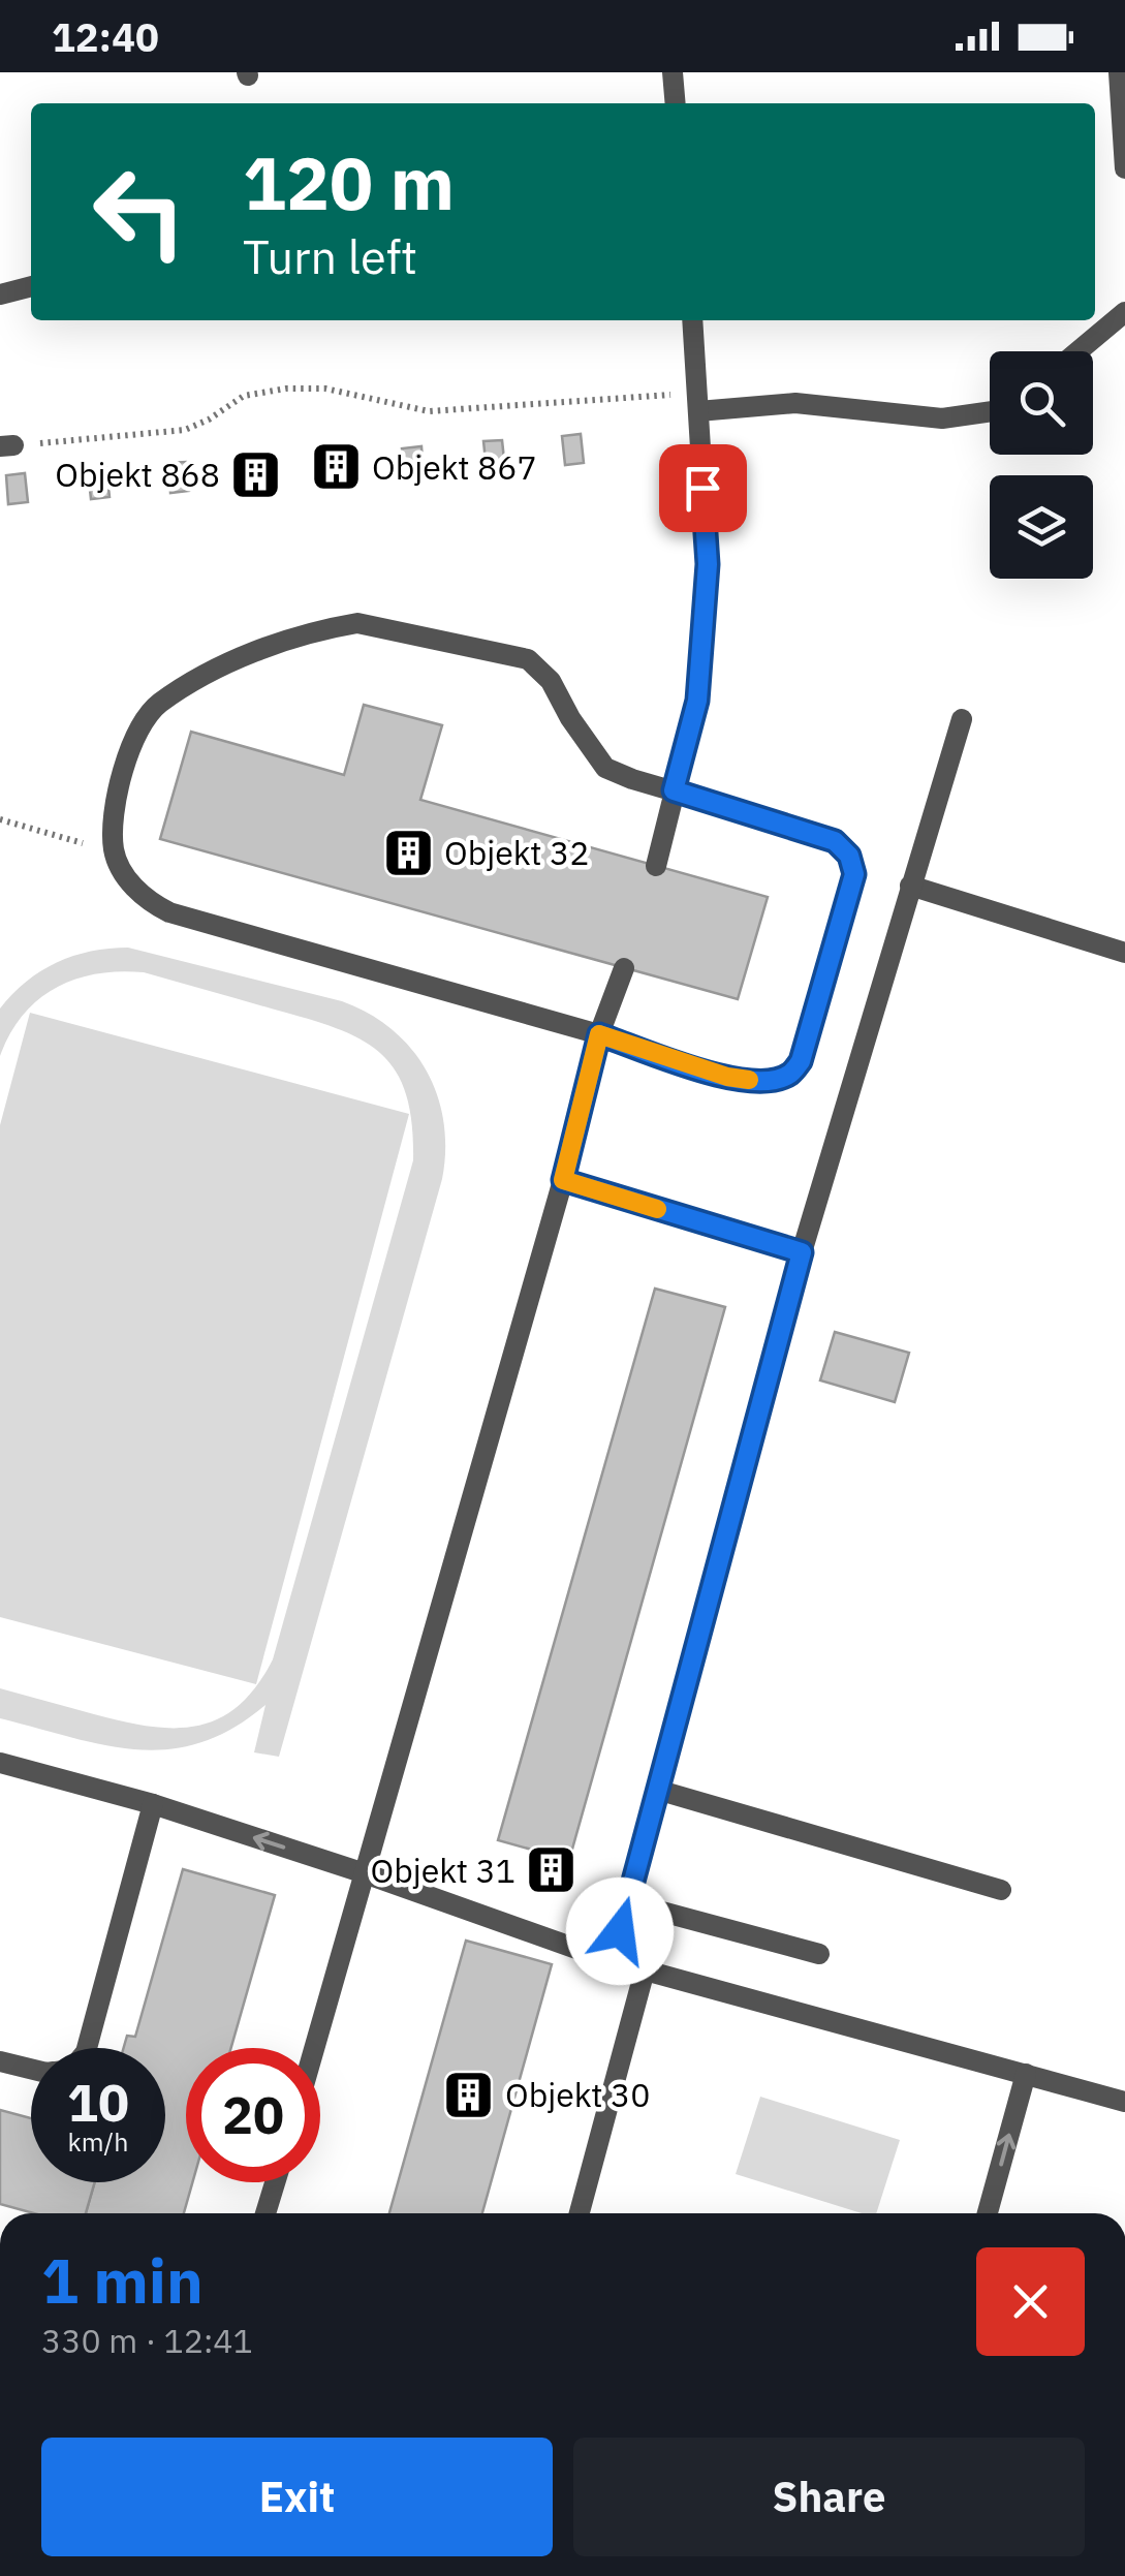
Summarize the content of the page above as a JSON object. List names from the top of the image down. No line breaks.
{"places":{"building":["Objekt 867","Objekt 868","Objekt 32","Objekt 31","Objekt 30"]},"page":{"status":"12:40","turn":["120 m","Turn left"],"speed":"10 km/h","limit":"20","heading":["1 min","330 m · 12:41"],"buttons":["Exit","Share"]}}
